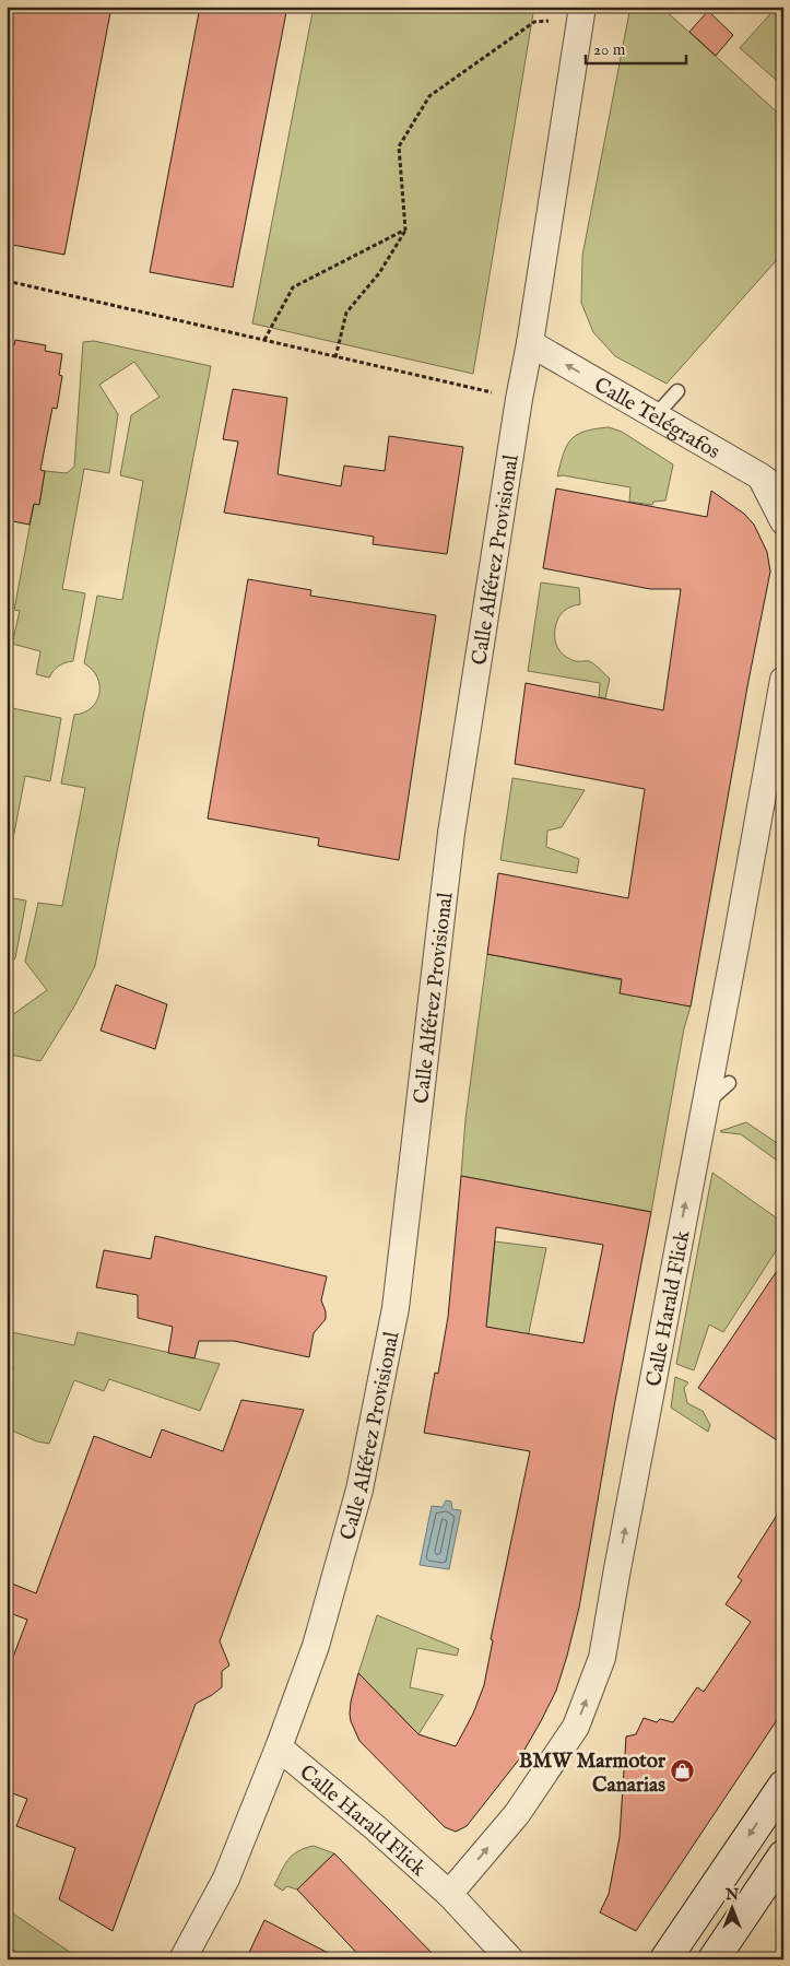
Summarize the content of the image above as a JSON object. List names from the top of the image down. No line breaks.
{"streets":{"street":["Calle Telégrafos","Calle Alférez Provisional","Calle Harald Flick"]},"crossings":[["Calle Telégrafos","Calle Alférez Provisional"],["Calle Alférez Provisional","Calle Harald Flick"]],"one_way":["Calle Telégrafos","Calle Harald Flick"],"places":{"shop":["BMW Marmotor Canarias"]},"scale_bar":"20 m","north":"top"}
